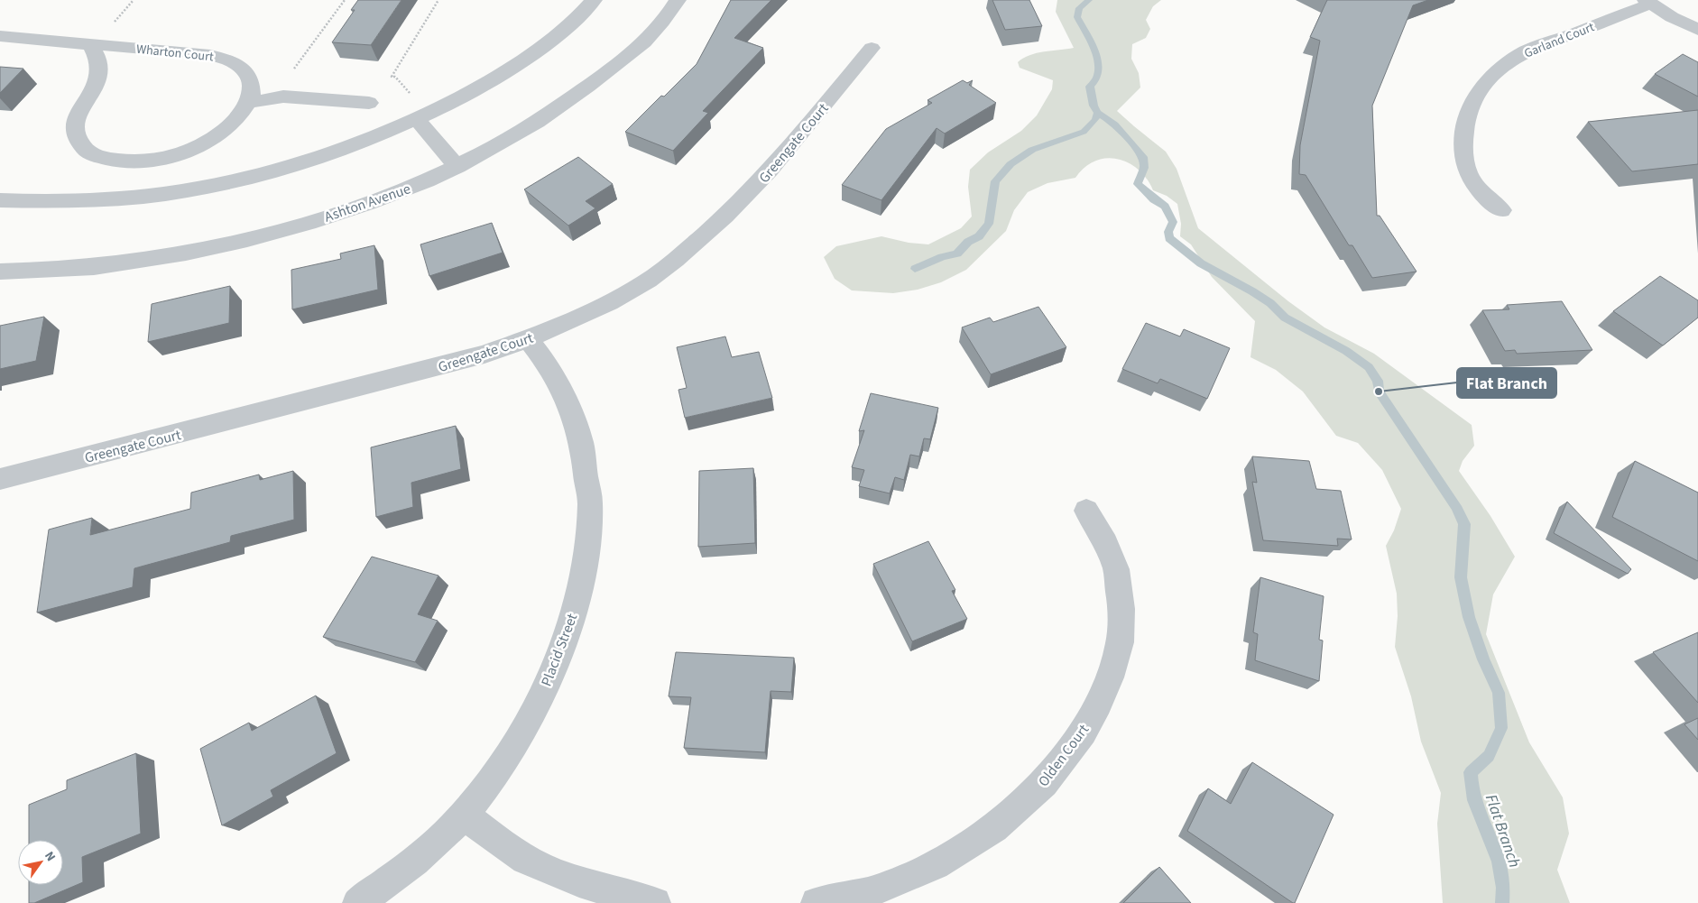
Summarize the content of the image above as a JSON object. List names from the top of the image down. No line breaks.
{"streets":{"street":["Garland Court","Wharton Court","Greengate Court","Ashton Avenue","Placid Street","Olden Court"]},"crossings":[["Greengate Court","Placid Street"]],"water":["Flat Branch"],"places":["Flat Branch"],"north":"top right"}
